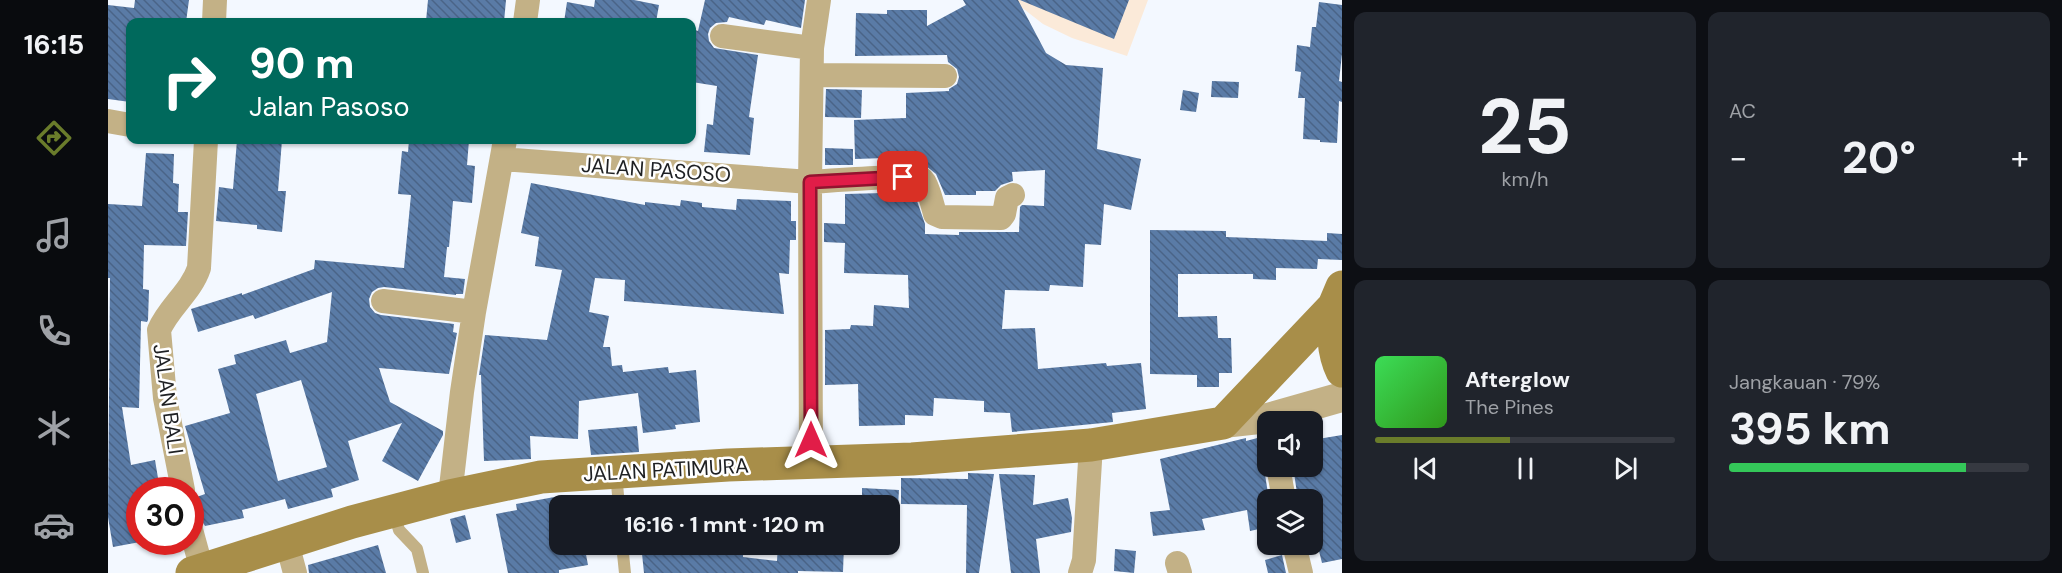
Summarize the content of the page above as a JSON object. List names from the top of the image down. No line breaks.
{"streets":{"main road":["JALAN PATIMURA"],"street":["JALAN PASOSO","JALAN BALI"]},"page":{"tabs":"16:15","tile":[["25","km/h"],"AC",["Jangkauan · 79%","395 km"]],"turn":["90 m","Jalan Pasoso"],"heat":["−","20°","+"],"song":["Afterglow","The Pines"],"limit":"30","trip":"16:16 · 1 mnt · 120 m"}}
